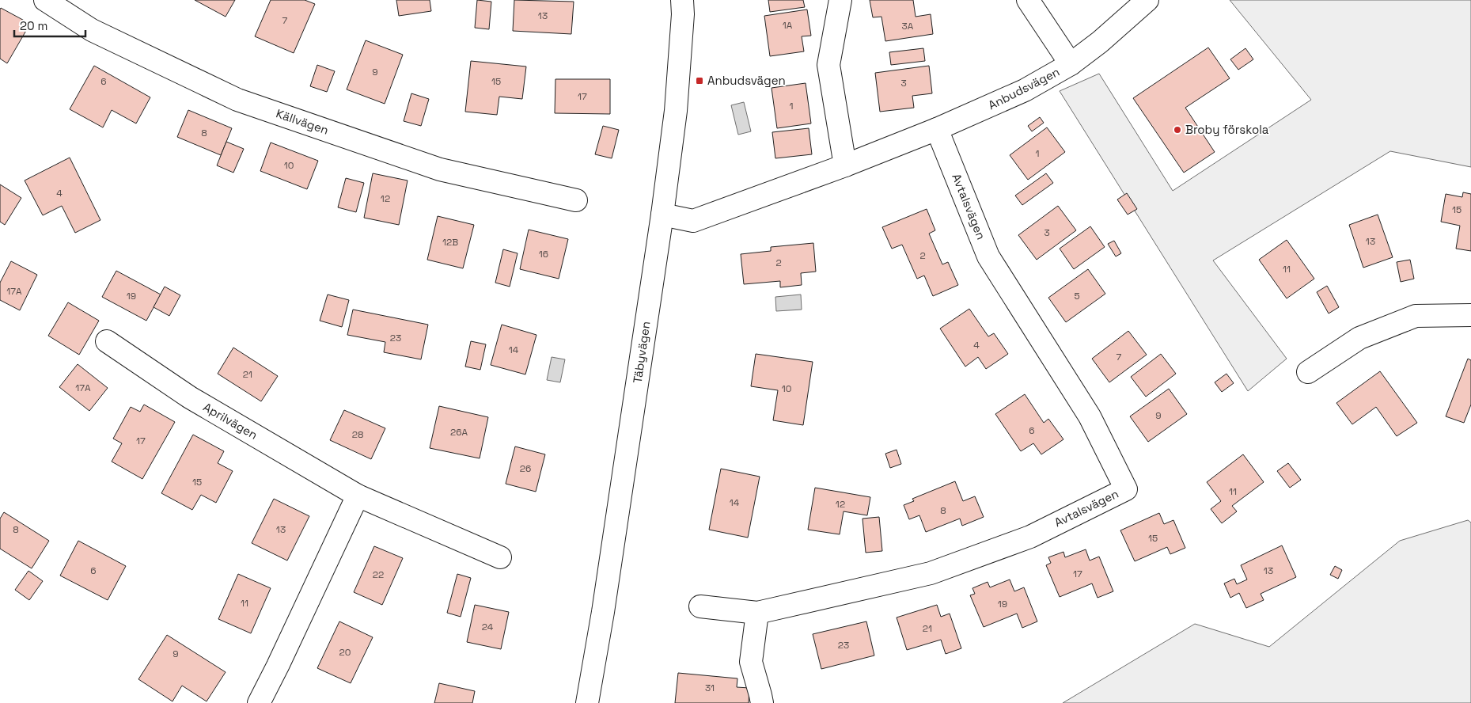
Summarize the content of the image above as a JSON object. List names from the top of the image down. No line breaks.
{"streets":{"street":["Anbudsvägen","Källvägen","Avtalsvägen","Täbyvägen","Aprilvägen"]},"crossings":[["Anbudsvägen","Avtalsvägen"],["Anbudsvägen","Täbyvägen"]],"places":{"transit":["Anbudsvägen"],"other":["Broby förskola"]},"house_numbers":["13","7","1A","3A","9","6","15","3","17","1","8","1","10","4","12","15","3","13","12B","16","2","2","11","17A","19","5","23","4","14","7","21","17A","10","9","6","26A","28","17","26","15","11","14","12","8","8","13","15","6","13","17","22","11","19","24","21","23","20","9","31"],"scale_bar":"20 m"}
